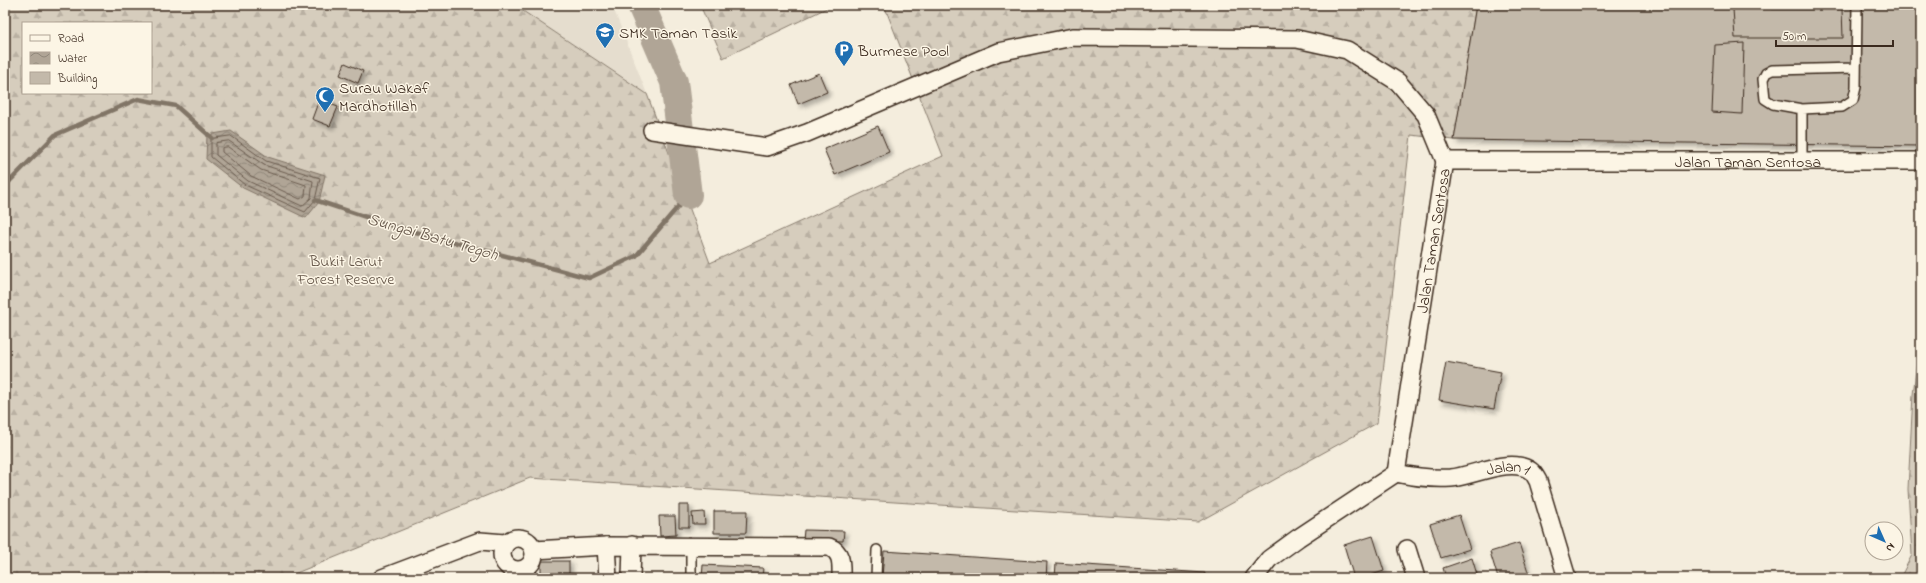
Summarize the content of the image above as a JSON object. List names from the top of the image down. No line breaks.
{"streets":{"street":["Jalan Taman Sentosa","Jalan 1"]},"crossings":[["Jalan Taman Sentosa","Jalan 1"]],"water":["Sungai Batu Tegoh"],"parks":["Bukit Larut Forest Reserve"],"places":{"school or university":["SMK Taman Tasik"],"parking":["Burmese Pool"],"mosque":["Surau Wakaf Mardhotillah"]},"legend":["Road","Water","Building"],"scale_bar":"50 m","north":"bottom right"}
